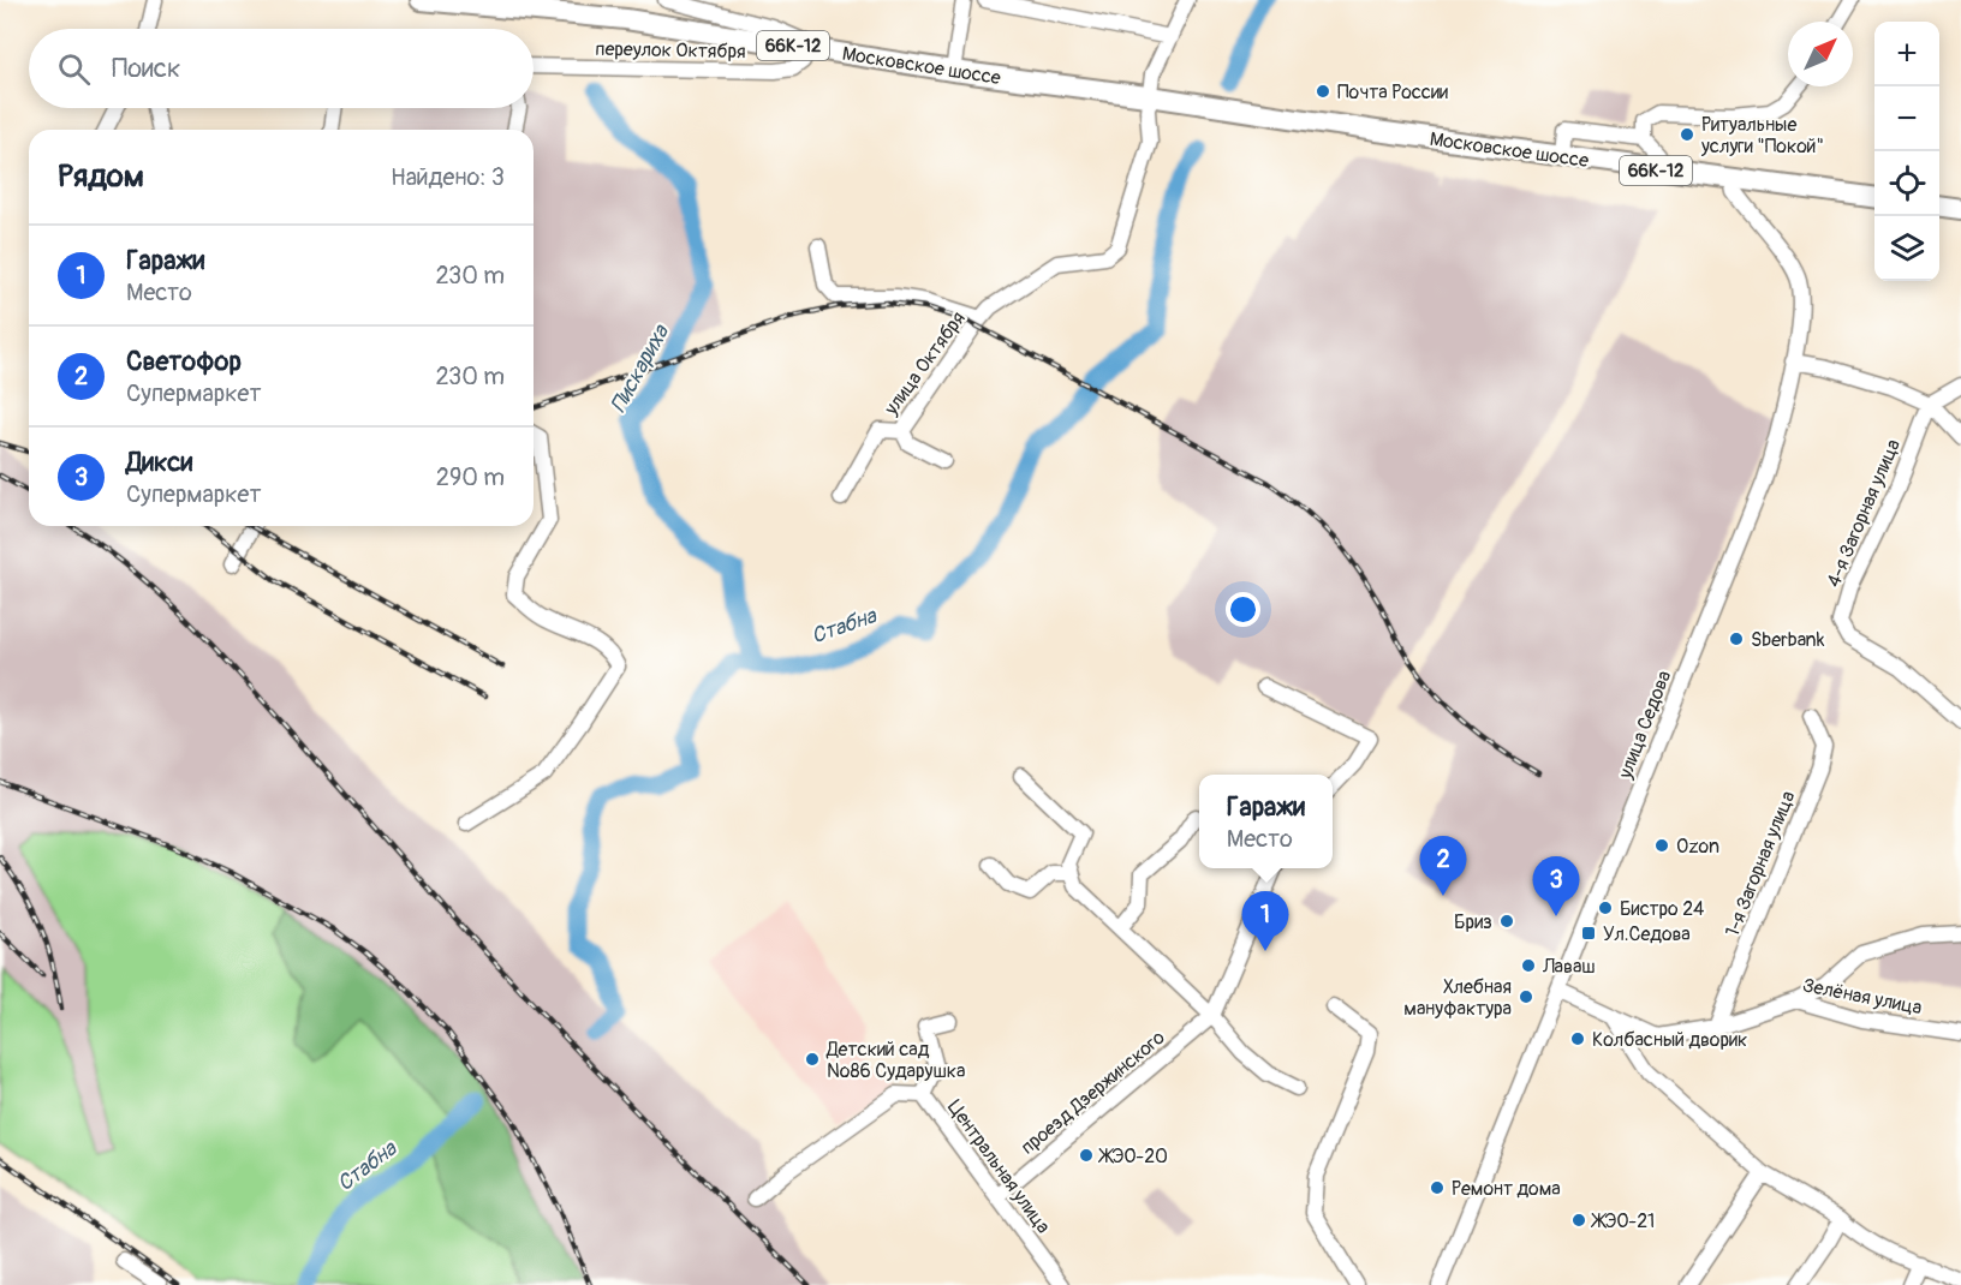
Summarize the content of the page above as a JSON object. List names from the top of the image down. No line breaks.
{"streets":{"main road":["66К-12","Московское шоссе"],"street":["переулок Октября","улица Октября","4-я Загорная улица","улица Седова","1-я Загорная улица","Зелёная улица","проезд Дзержинского","Центральная улица"]},"crossings":[["переулок Октября","Московское шоссе"],["Московское шоссе","улица Октября"],["Московское шоссе","улица Седова"],["улица Седова","Зелёная улица"],["1-я Загорная улица","Зелёная улица"],["проезд Дзержинского","Центральная улица"]],"water":["Пискариха","Стабна"],"places":{"other":["Почта России","Ритуальные услуги \"Покой\"","Sberbank","Ozon","Бистро 24","Бриз","Лаваш","Хлебная мануфактура","Колбасный дворик","Детский сад №86 Сударушка","ЖЭО-20","Ремонт дома","ЖЭО-21"],"transit":["Ул.Седова"]},"north":"top right","page":{"map_buttons":["+","−"],"search":"Поиск","heading":["Рядом","Найдено: 3"],"list":[{"mark":"1","name":"Гаражи","note":"Место","value":"230 m"},{"mark":"2","name":"Светофор","note":"Супермаркет","value":"230 m"},{"mark":"3","name":"Дикси","note":"Супермаркет","value":"290 m"}],"popup":["Гаражи","Место"],"pins":["2","3","1"]}}
